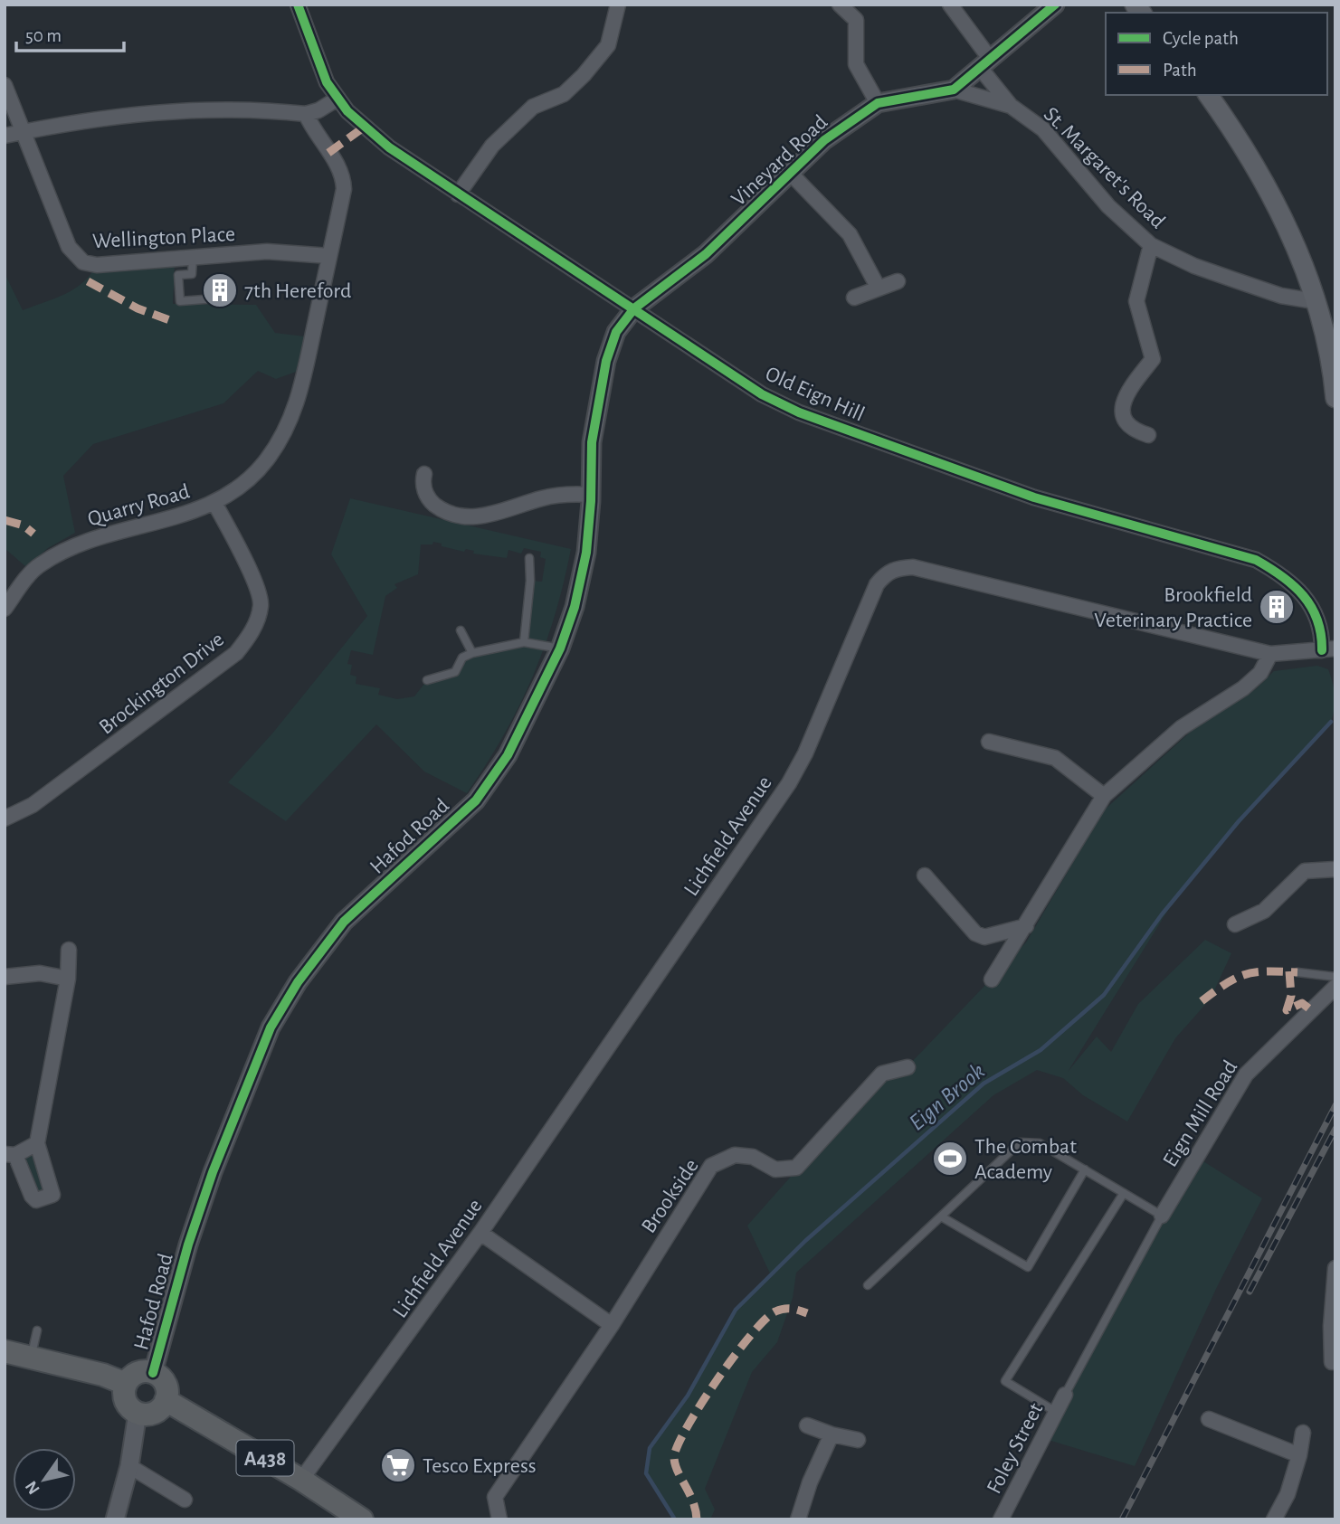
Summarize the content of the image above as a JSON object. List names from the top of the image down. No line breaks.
{"streets":{"highway":["A438"],"street":["Vineyard Road","St. Margaret's Road","Wellington Place","Old Eign Hill","Quarry Road","Brockington Drive","Hafod Road","Lichfield Avenue","Eign Mill Road","Brookside","Foley Street"]},"crossings":[["Vineyard Road","St. Margaret's Road"],["Vineyard Road","Old Eign Hill"],["Vineyard Road","Hafod Road"],["Wellington Place","Quarry Road"],["Old Eign Hill","Hafod Road"],["Old Eign Hill","Lichfield Avenue"],["Quarry Road","Brockington Drive"],["Hafod Road","A438"],["Lichfield Avenue","A438"]],"water":["Eign Brook"],"places":{"building":["7th Hereford","Brookfield Veterinary Practice"],"sports":["The Combat Academy"],"supermarket":["Tesco Express"]},"legend":["Cycle path","Path"],"scale_bar":"50 m","north":"bottom left"}
